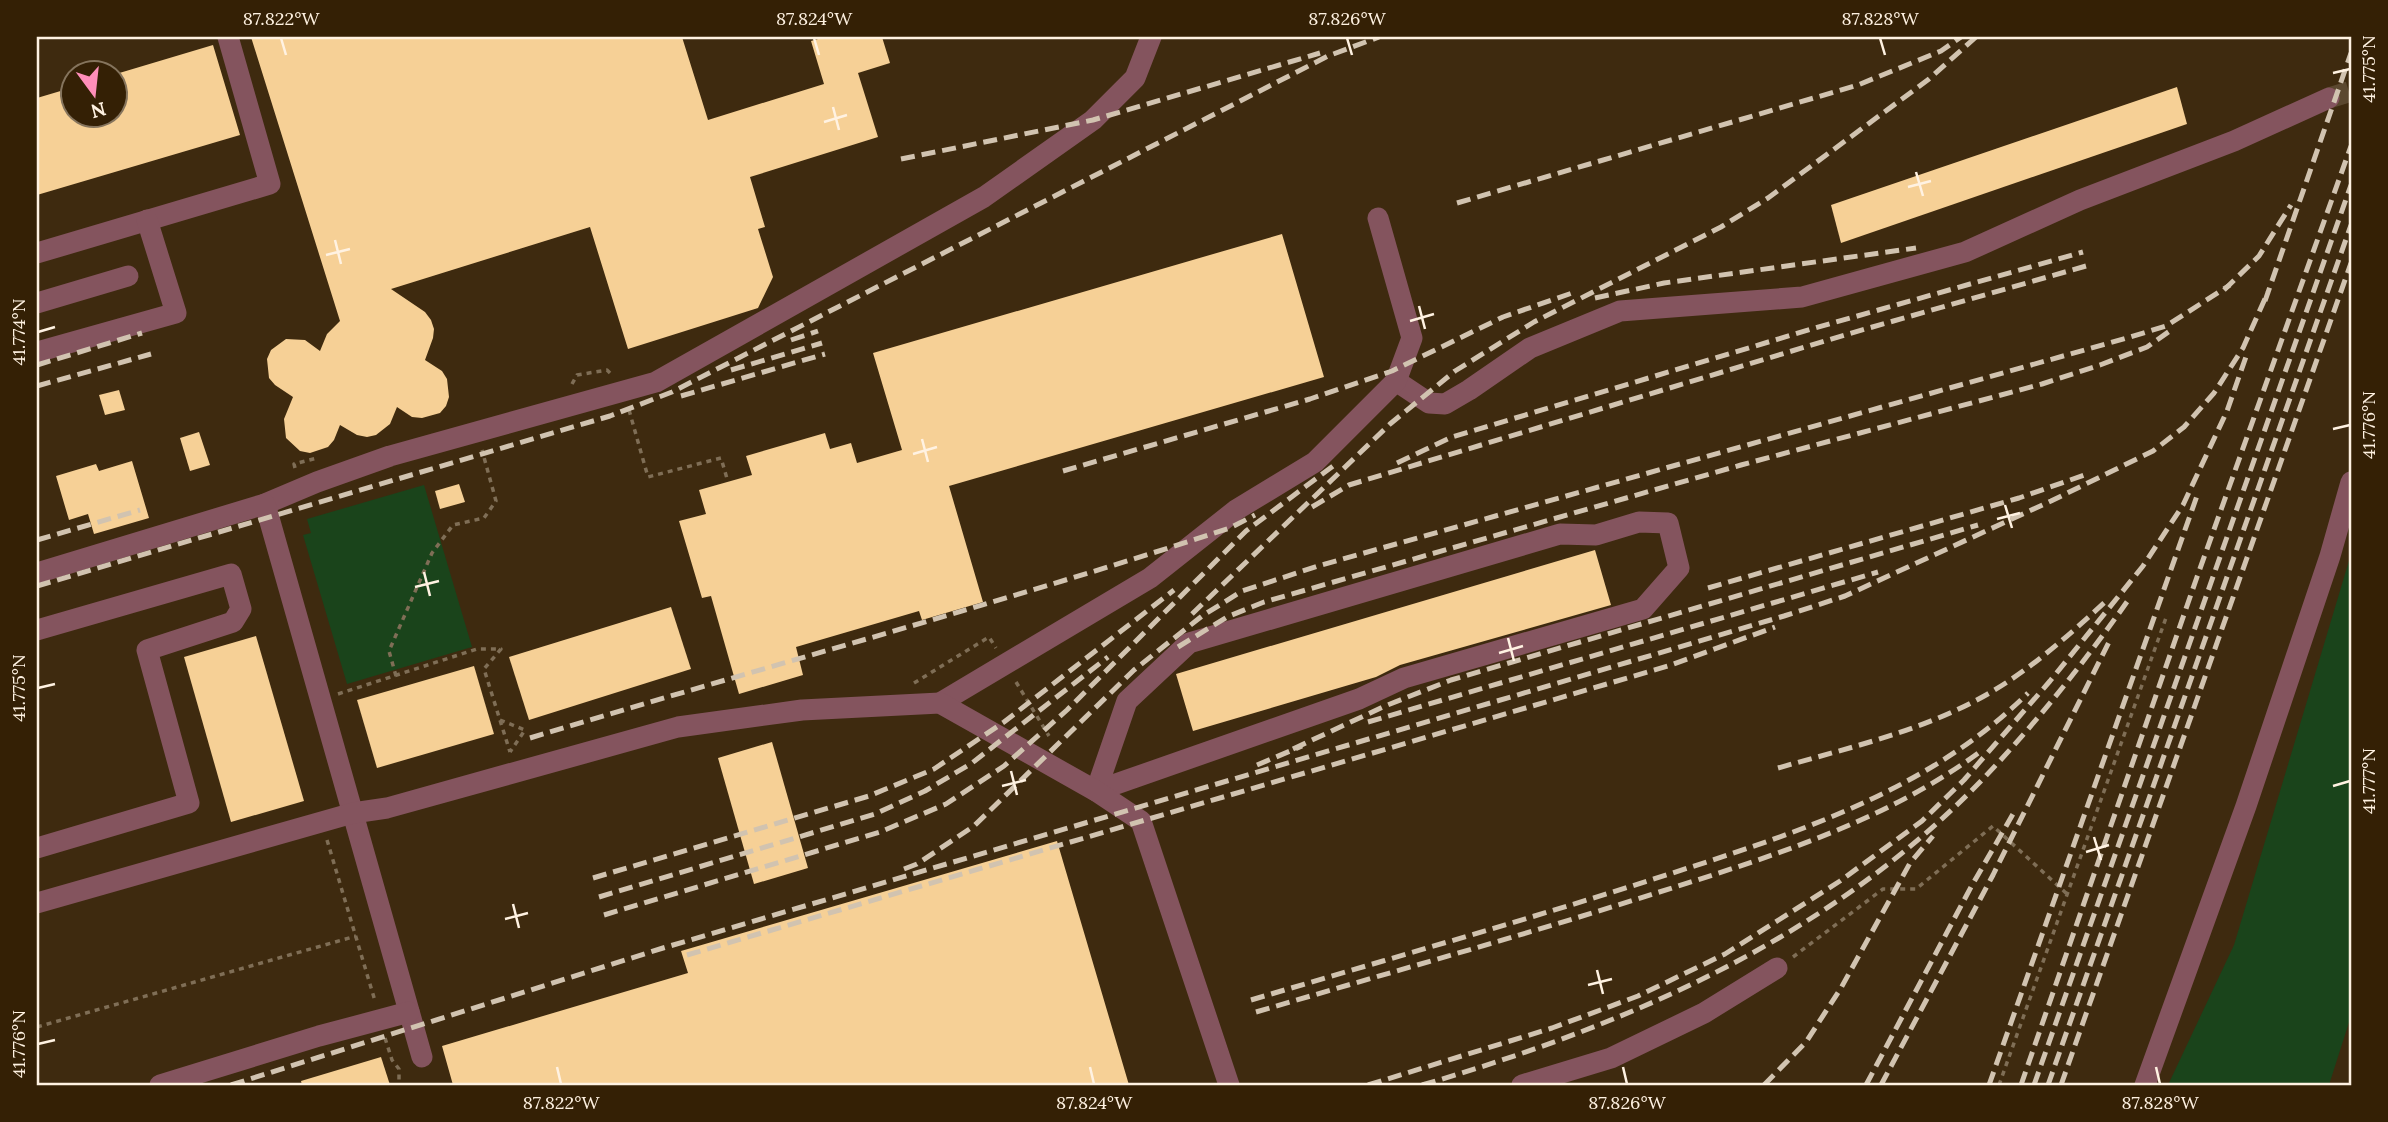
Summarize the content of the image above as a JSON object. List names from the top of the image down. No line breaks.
{"north":"bottom","coordinates":["87.822°W","87.824°W","87.826°W","87.828°W","41.775°N","41.774°N","41.776°N","41.777°N"]}
